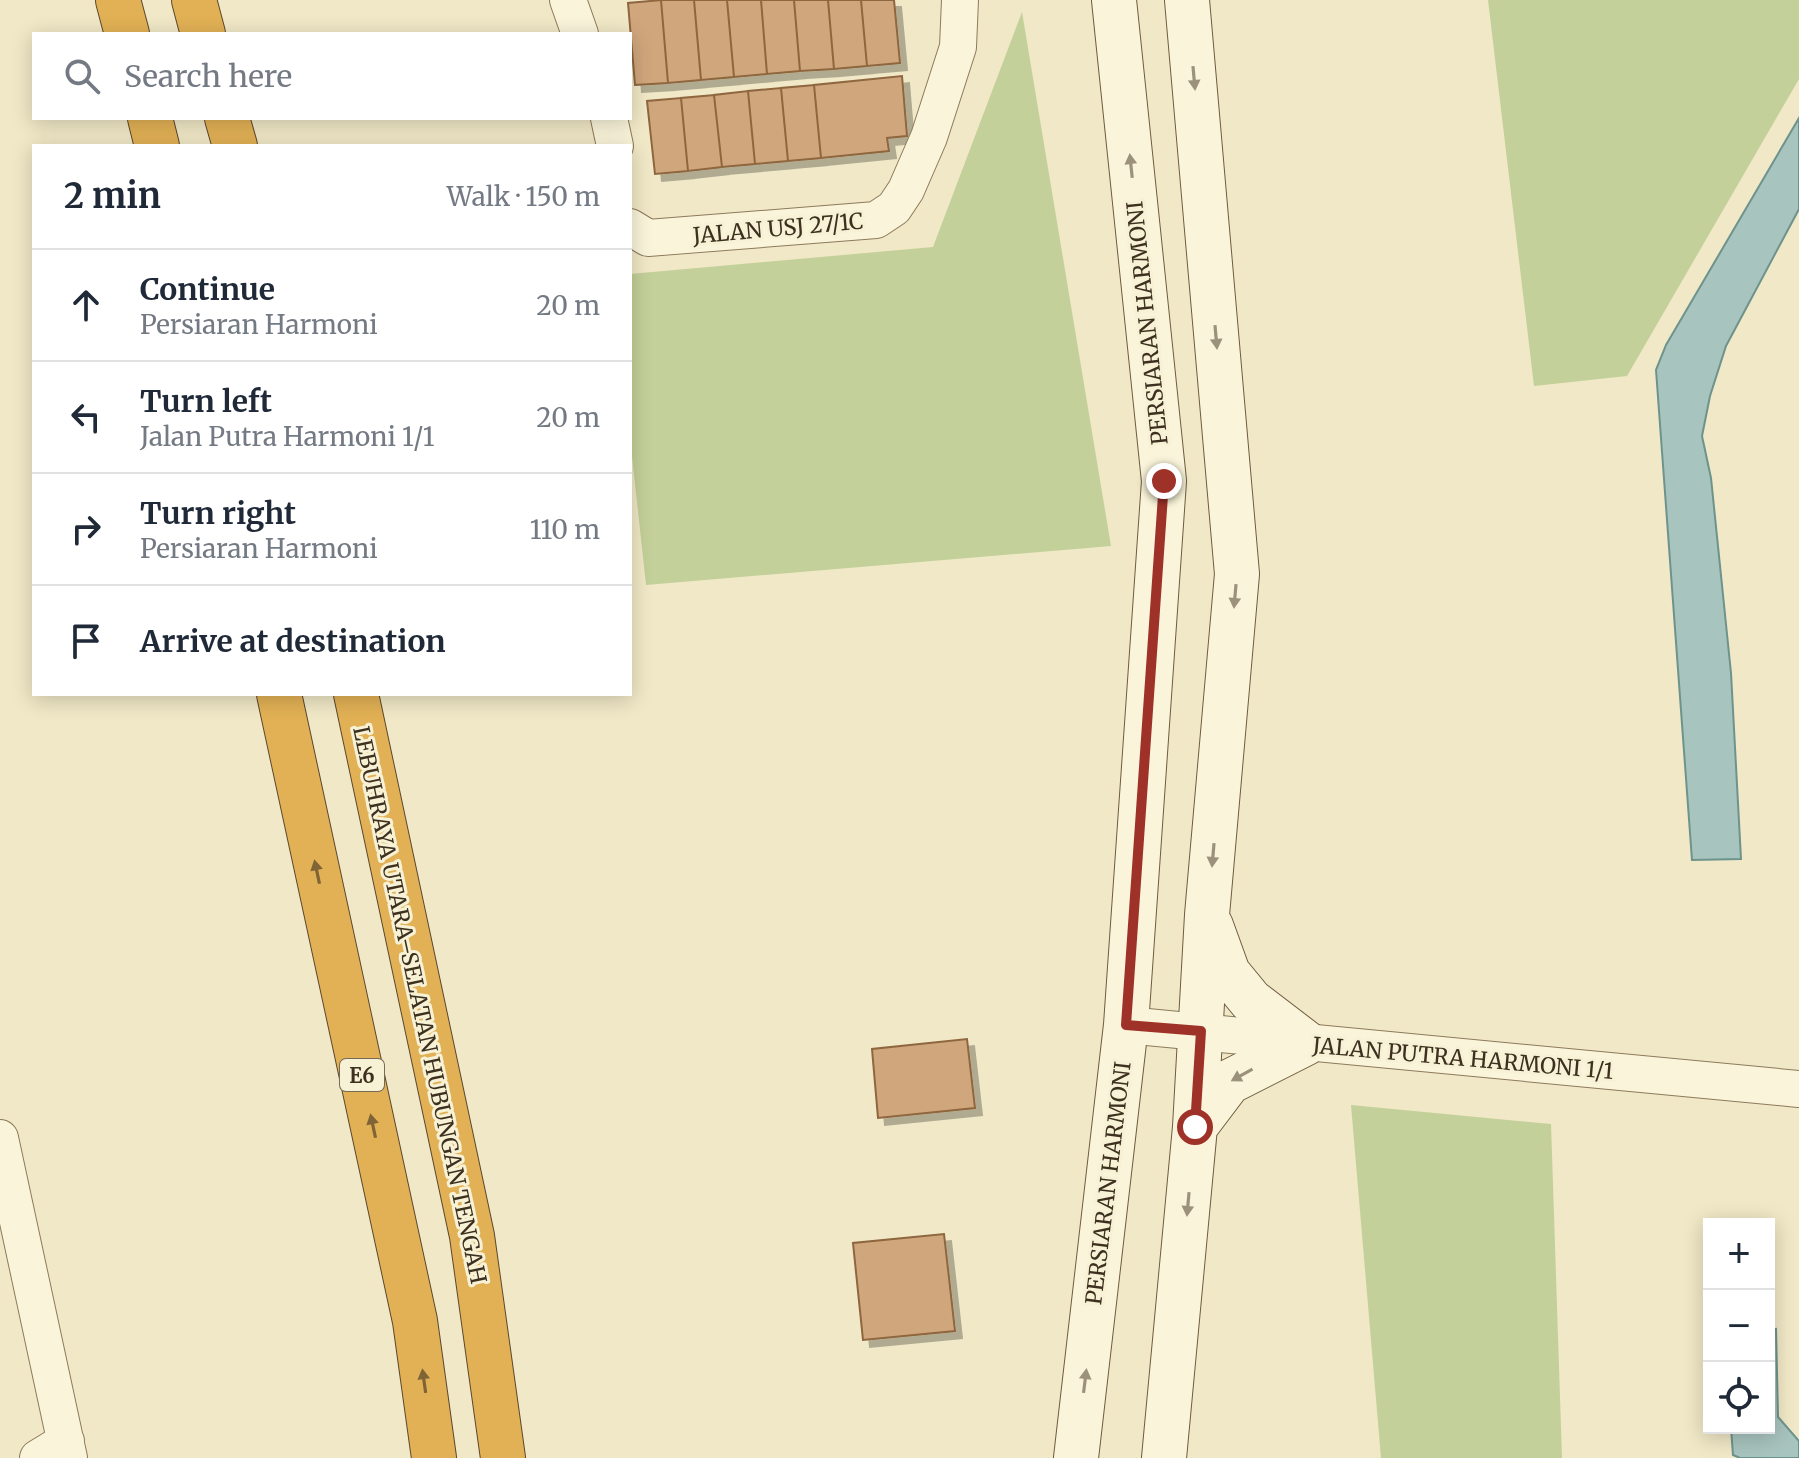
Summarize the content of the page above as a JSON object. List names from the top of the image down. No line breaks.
{"streets":{"highway":["LEBUHRAYA UTARA–SELATAN HUBUNGAN TENGAH","E6"],"main road":["PERSIARAN HARMONI"],"street":["JALAN USJ 27/1C","JALAN PUTRA HARMONI 1/1"]},"crossings":[["PERSIARAN HARMONI","JALAN PUTRA HARMONI 1/1"]],"page":{"search":"Search here","heading":["2 min","Walk · 150 m"],"list":[["Continue","Persiaran Harmoni","20 m"],["Turn left","Jalan Putra Harmoni 1/1","20 m"],["Turn right","Persiaran Harmoni","110 m"],"Arrive at destination"],"map_buttons":["+","−"]}}
